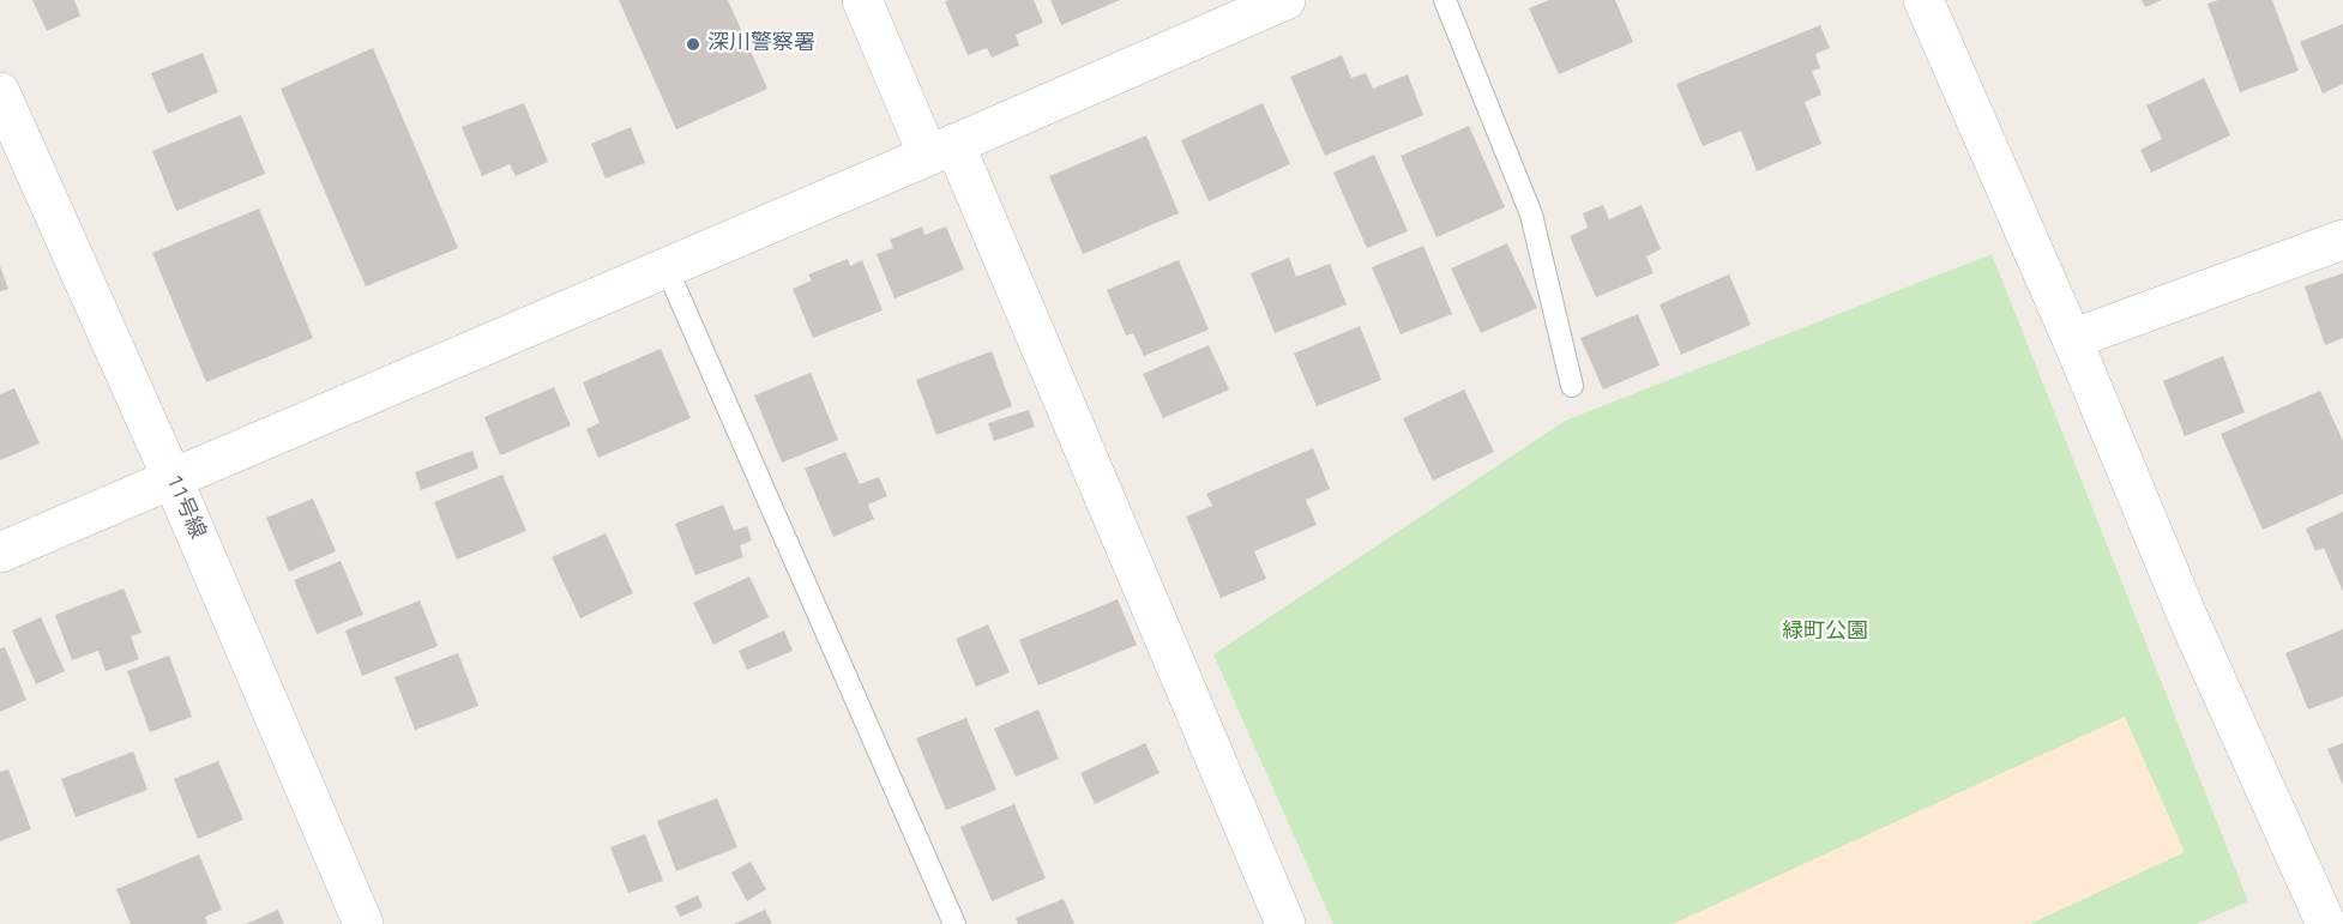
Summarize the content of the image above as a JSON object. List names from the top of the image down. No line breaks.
{"streets":{"street":["11号線"]},"parks":["緑町公園"],"places":["深川警察署"]}
